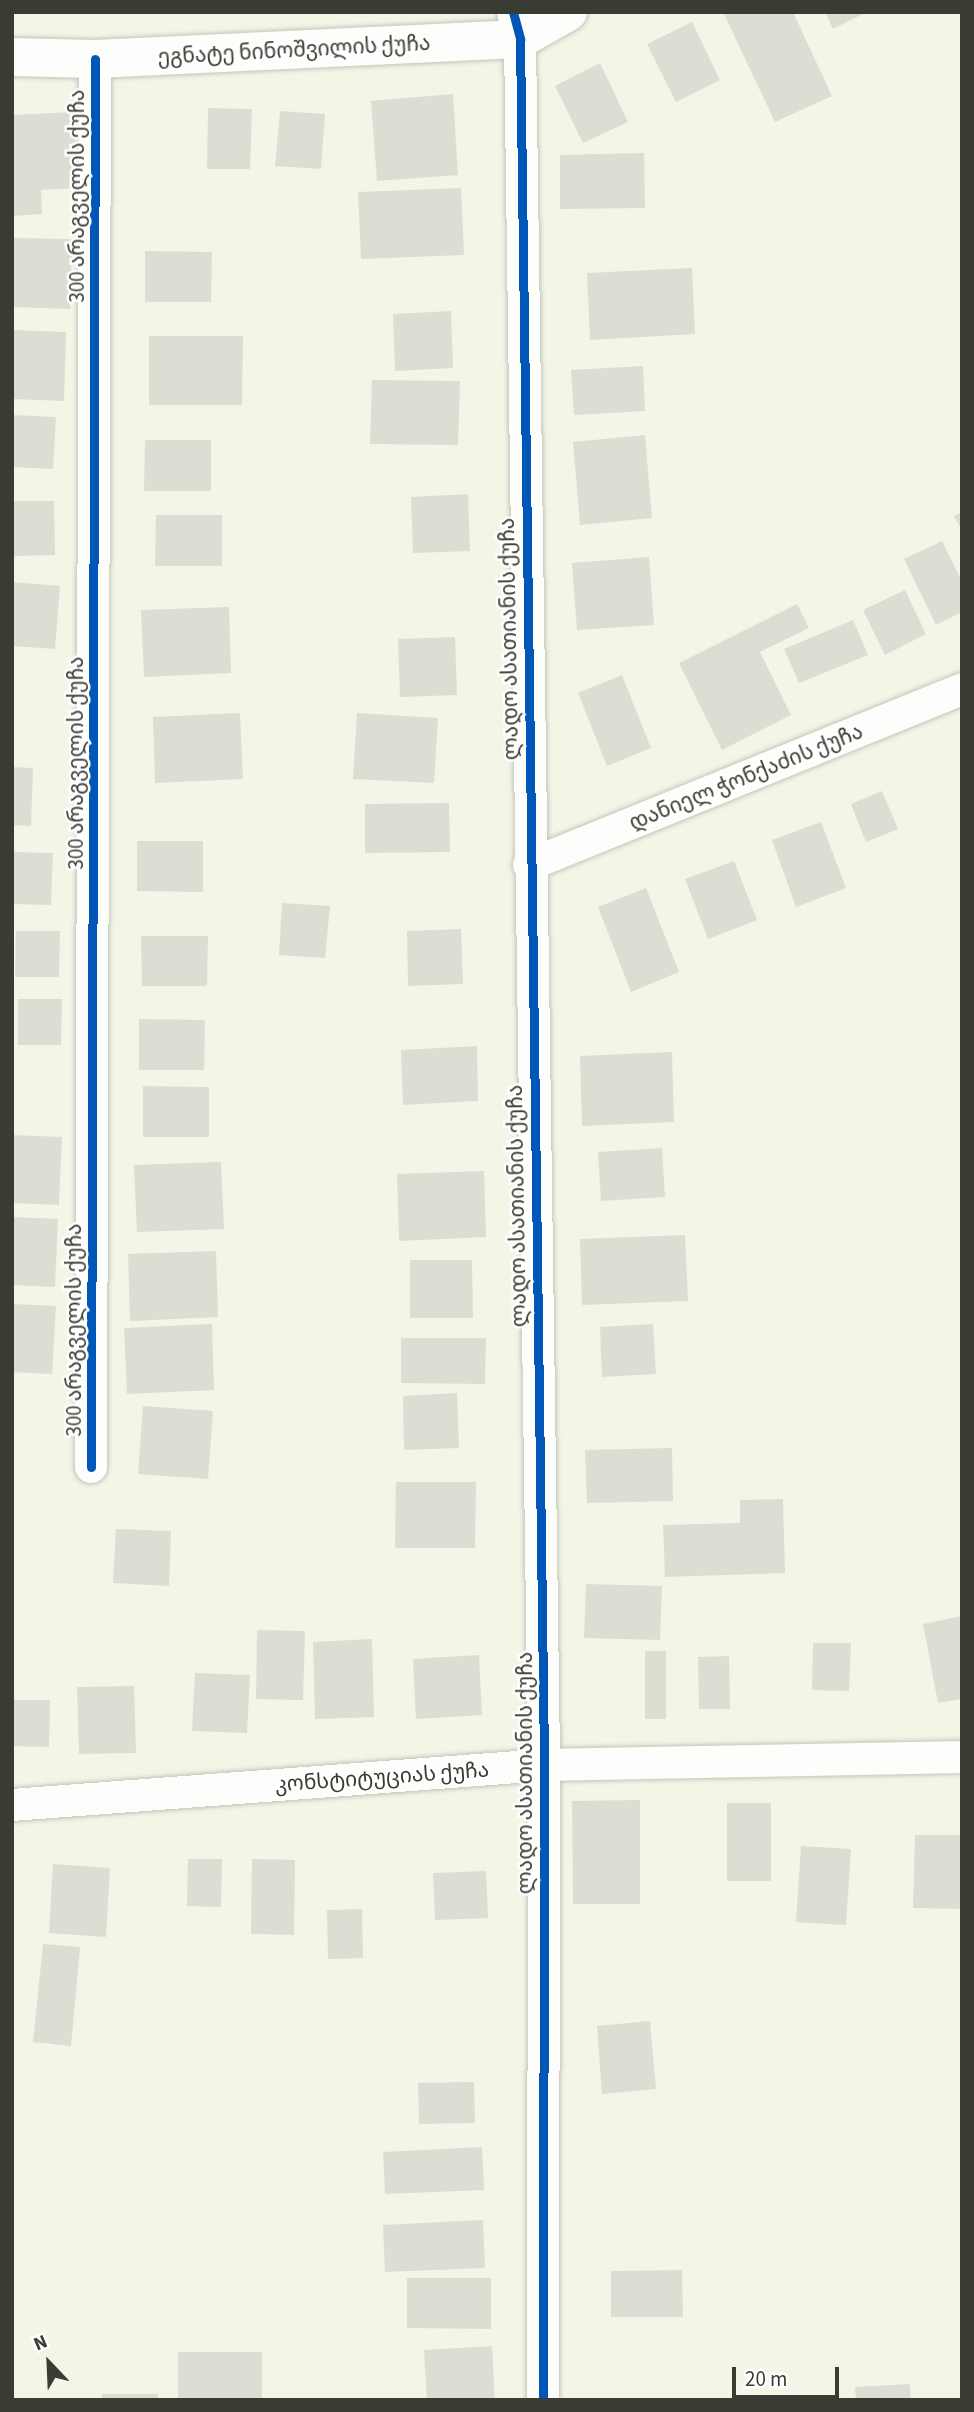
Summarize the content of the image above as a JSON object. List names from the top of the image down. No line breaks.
{"streets":{"street":["ეგნატე ნინოშვილის ქუჩა","300 არაგველის ქუჩა","ლადო ასათიანის ქუჩა","დანიელ ჭონქაძის ქუჩა","კონსტიტუციას ქუჩა"]},"crossings":[["ეგნატე ნინოშვილის ქუჩა","300 არაგველის ქუჩა"],["ეგნატე ნინოშვილის ქუჩა","ლადო ასათიანის ქუჩა"],["ლადო ასათიანის ქუჩა","დანიელ ჭონქაძის ქუჩა"],["ლადო ასათიანის ქუჩა","კონსტიტუციას ქუჩა"]],"scale_bar":"20 m","north":"top left"}
